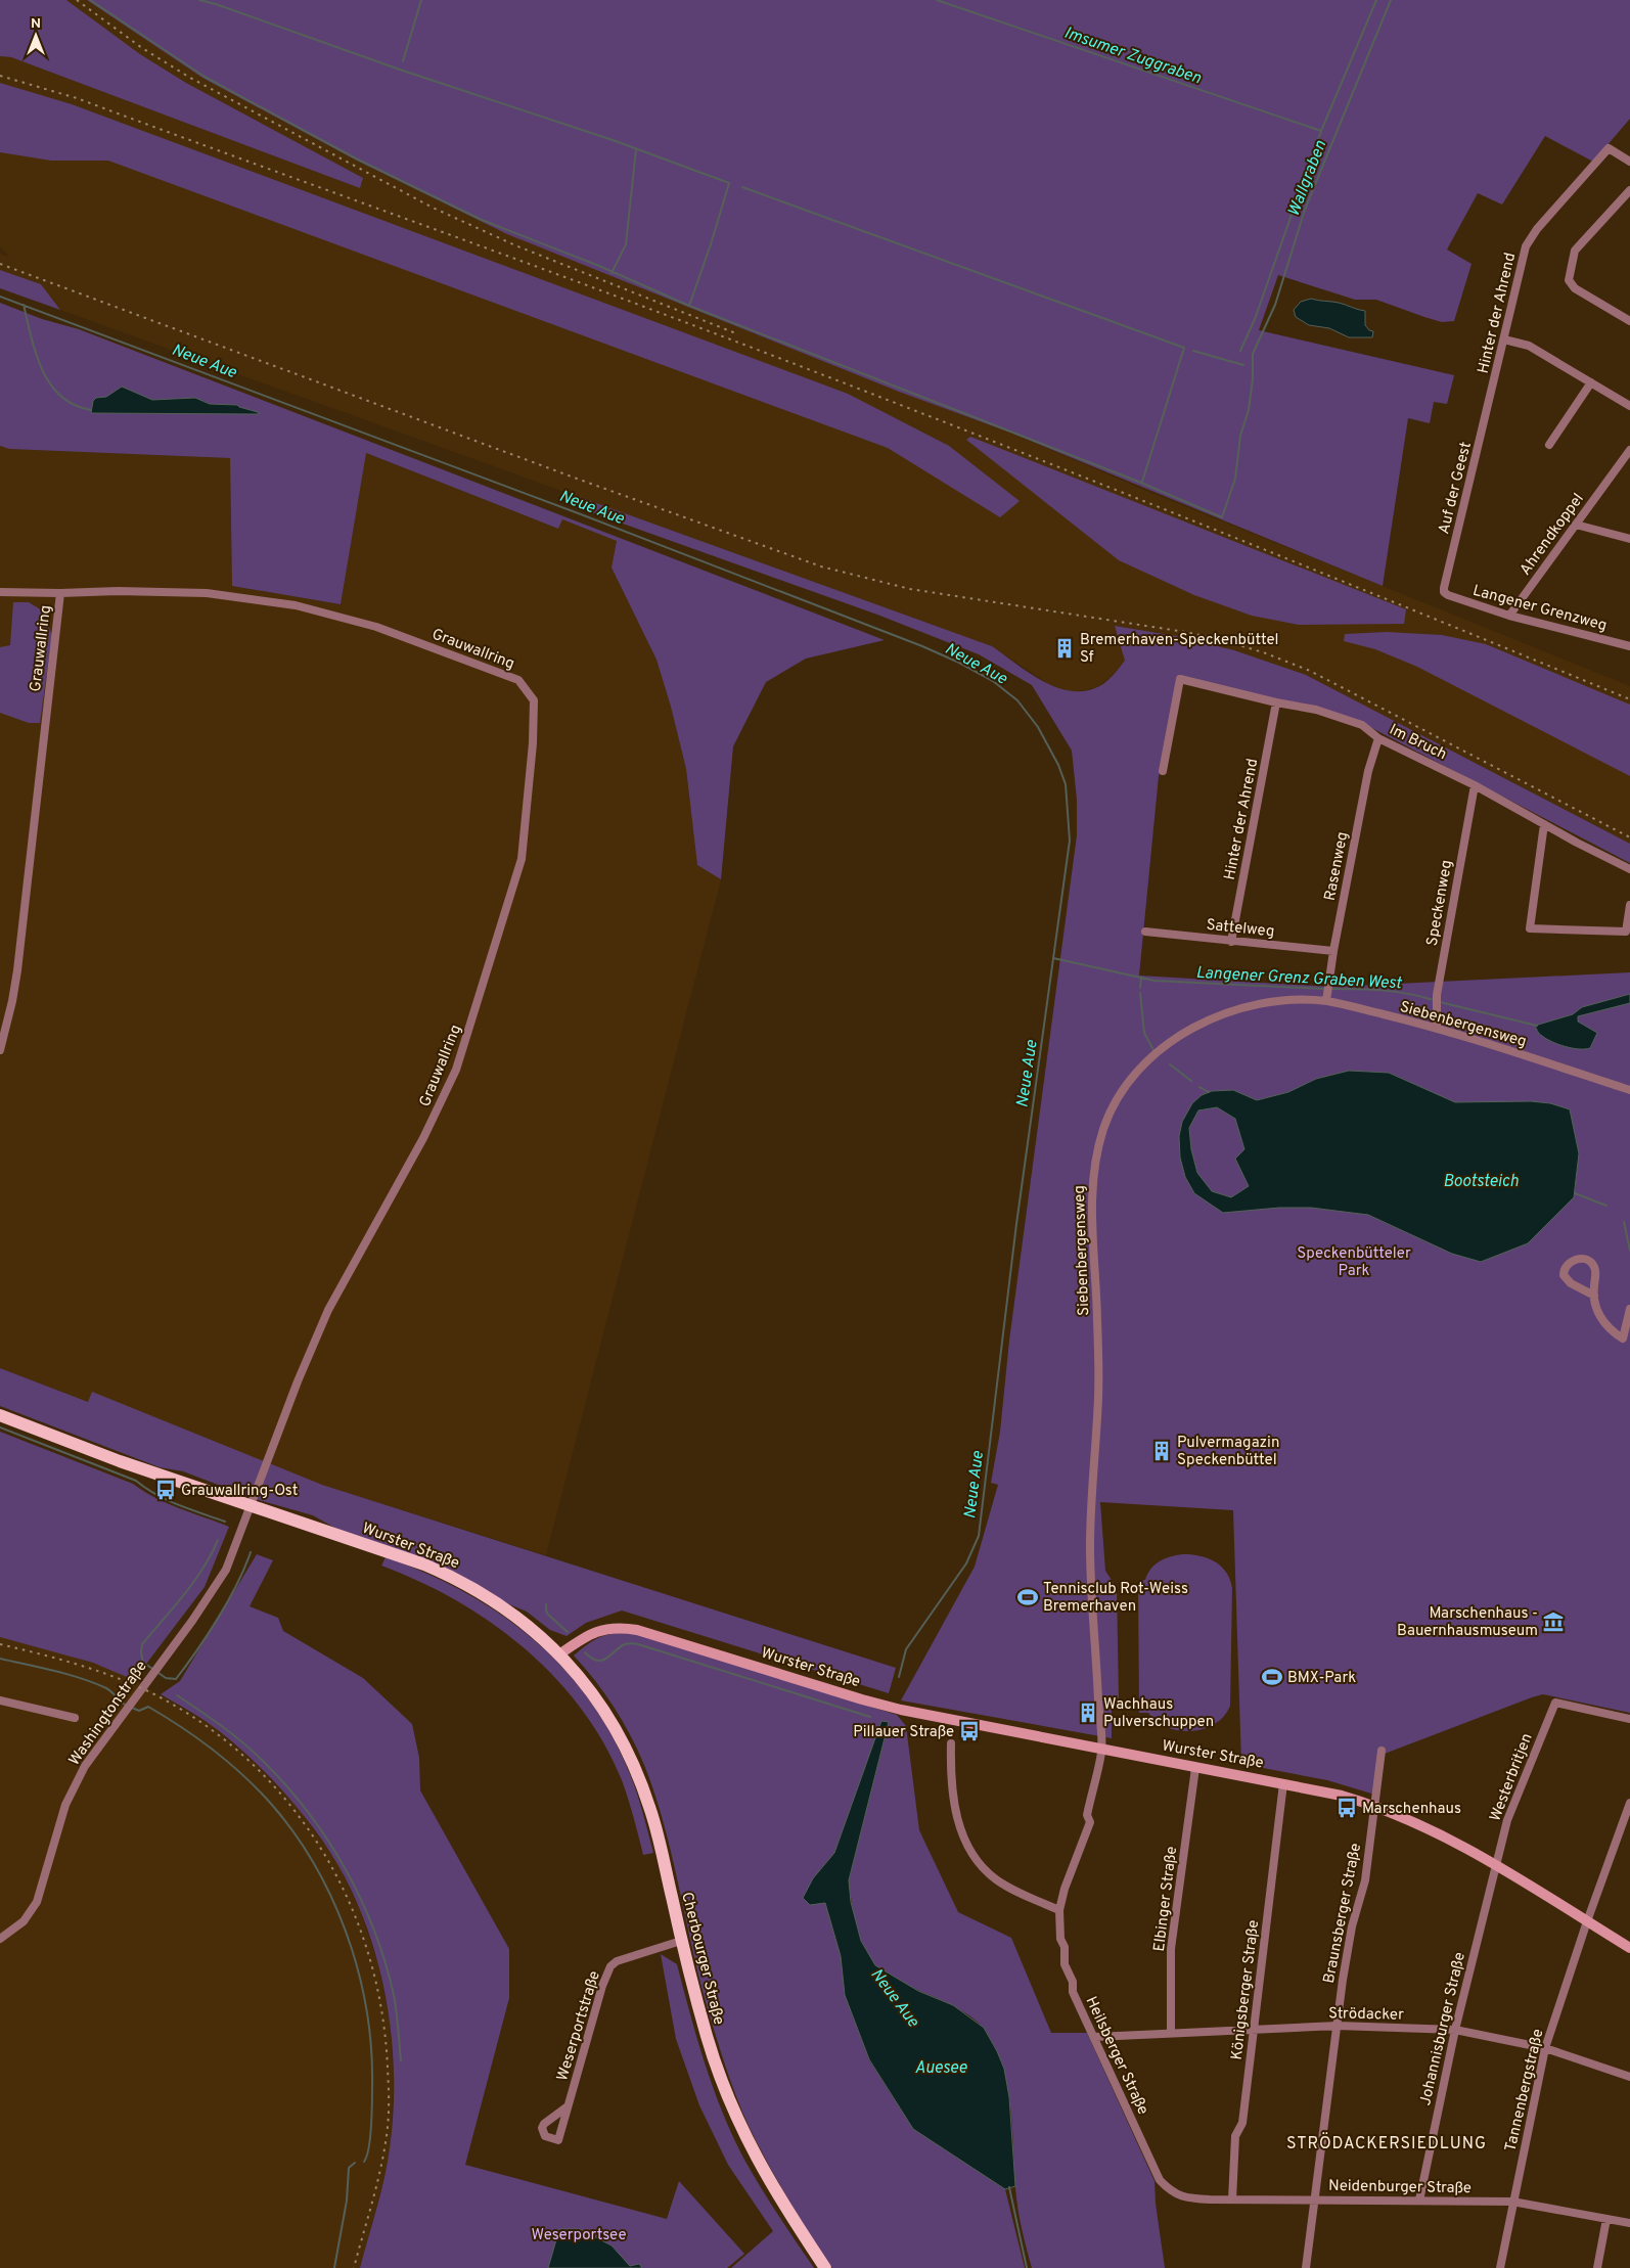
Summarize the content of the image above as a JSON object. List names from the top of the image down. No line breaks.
{"streets":{"main road":["Wurster Straße","Cherbourger Straße"],"street":["Hinter der Ahrend","Auf der Geest","Ahrendkoppel","Langener Grenzweg","Grauwallring","Im Bruch","Rasenweg","Speckenweg","Sattelweg","Siebenbergensweg","Washingtonstraße","Westerbritjen","Elbinger Straße","Braunsberger Straße","Königsberger Straße","Strödacker","Weserportstraße","Johannisburger Straße","Heilsberger Straße","Tannenbergstraße","Neidenburger Straße"]},"crossings":[["Hinter der Ahrend","Auf der Geest"],["Hinter der Ahrend","Im Bruch"],["Hinter der Ahrend","Sattelweg"],["Auf der Geest","Langener Grenzweg"],["Ahrendkoppel","Langener Grenzweg"],["Grauwallring","Wurster Straße"],["Grauwallring","Washingtonstraße"],["Im Bruch","Rasenweg"],["Im Bruch","Speckenweg"],["Rasenweg","Sattelweg"],["Rasenweg","Siebenbergensweg"],["Speckenweg","Siebenbergensweg"],["Siebenbergensweg","Wurster Straße"],["Siebenbergensweg","Heilsberger Straße"],["Wurster Straße","Washingtonstraße"],["Wurster Straße","Westerbritjen"],["Wurster Straße","Elbinger Straße"],["Wurster Straße","Braunsberger Straße"],["Wurster Straße","Cherbourger Straße"],["Wurster Straße","Königsberger Straße"],["Wurster Straße","Johannisburger Straße"],["Wurster Straße","Heilsberger Straße"],["Wurster Straße","Tannenbergstraße"],["Westerbritjen","Johannisburger Straße"],["Elbinger Straße","Strödacker"],["Braunsberger Straße","Strödacker"],["Braunsberger Straße","Neidenburger Straße"],["Cherbourger Straße","Weserportstraße"],["Königsberger Straße","Strödacker"],["Königsberger Straße","Neidenburger Straße"],["Strödacker","Johannisburger Straße"],["Strödacker","Heilsberger Straße"],["Strödacker","Tannenbergstraße"],["Johannisburger Straße","Neidenburger Straße"],["Heilsberger Straße","Neidenburger Straße"],["Tannenbergstraße","Neidenburger Straße"]],"districts":["STRÖDACKERSIEDLUNG"],"water":["Imsumer Zuggraben","Wallgraben","Neue Aue","Langener Grenz Graben West","Bootsteich","Auesee"],"parks":["Speckenbütteler Park","Weserportsee"],"places":{"building":["Bremerhaven-Speckenbüttel Sf","Pulvermagazin Speckenbüttel","Wachhaus Pulverschuppen"],"bus stop":["Grauwallring-Ost","Pillauer Straße","Marschenhaus"],"sports":["Tennisclub Rot-Weiss Bremerhaven","BMX-Park"],"museum":["Marschenhaus - Bauernhausmuseum"]},"north":"top"}
